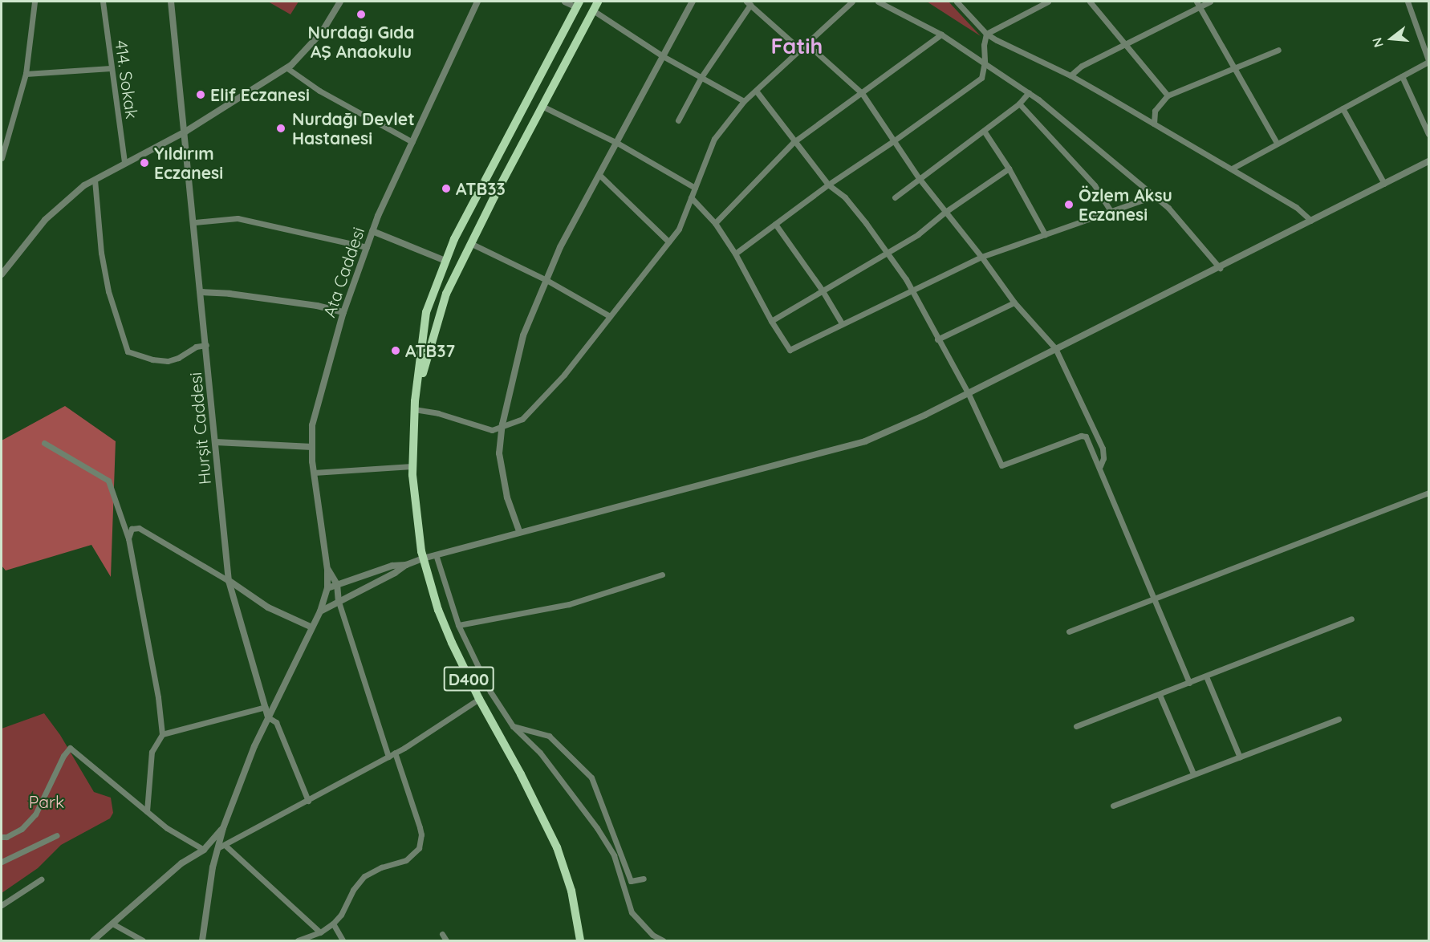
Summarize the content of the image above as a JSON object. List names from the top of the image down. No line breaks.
{"streets":{"highway":["D400"],"street":["414. Sokak","Ata Caddesi","Hurşit Caddesi"]},"crossings":[["Ata Caddesi","Hurşit Caddesi"]],"districts":["Fatih"],"parks":["Park"],"places":["Nurdağı Gıda AŞ Anaokulu","Elif Eczanesi","Nurdağı Devlet Hastanesi","Yıldırım Eczanesi","ATB33","Özlem Aksu Eczanesi","ATB37"],"north":"left"}
